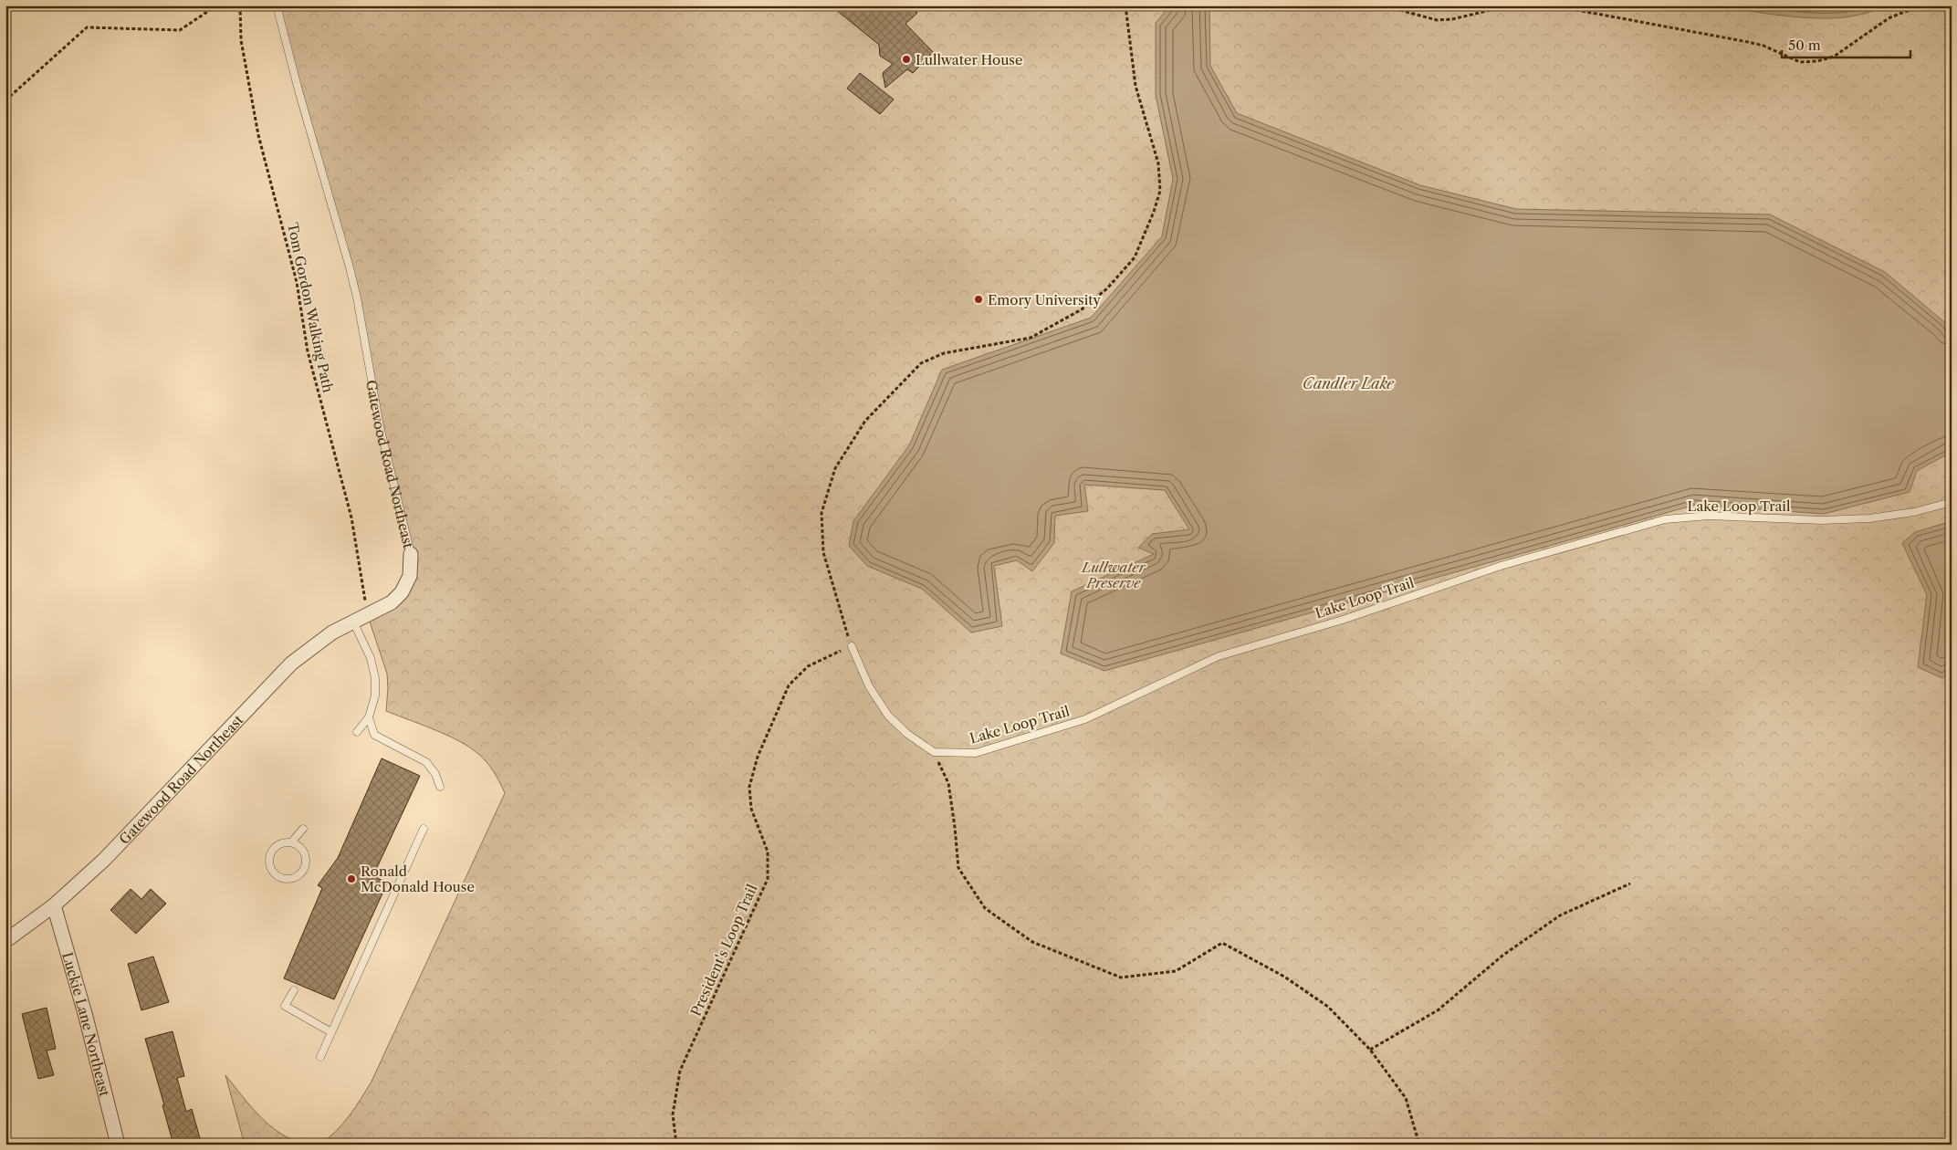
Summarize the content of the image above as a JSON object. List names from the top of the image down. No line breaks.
{"streets":{"street":["Gatewood Road Northeast","Luckie Lane Northeast"],"lane":["Lake Loop Trail"],"path":["Tom Gordon Walking Path","President's Loop Trail"]},"crossings":[["Tom Gordon Walking Path","Gatewood Road Northeast"],["Gatewood Road Northeast","Luckie Lane Northeast"]],"water":["Candler Lake"],"parks":["Lullwater Preserve"],"places":["Lullwater House","Emory University","Ronald McDonald House"],"scale_bar":"50 m"}
